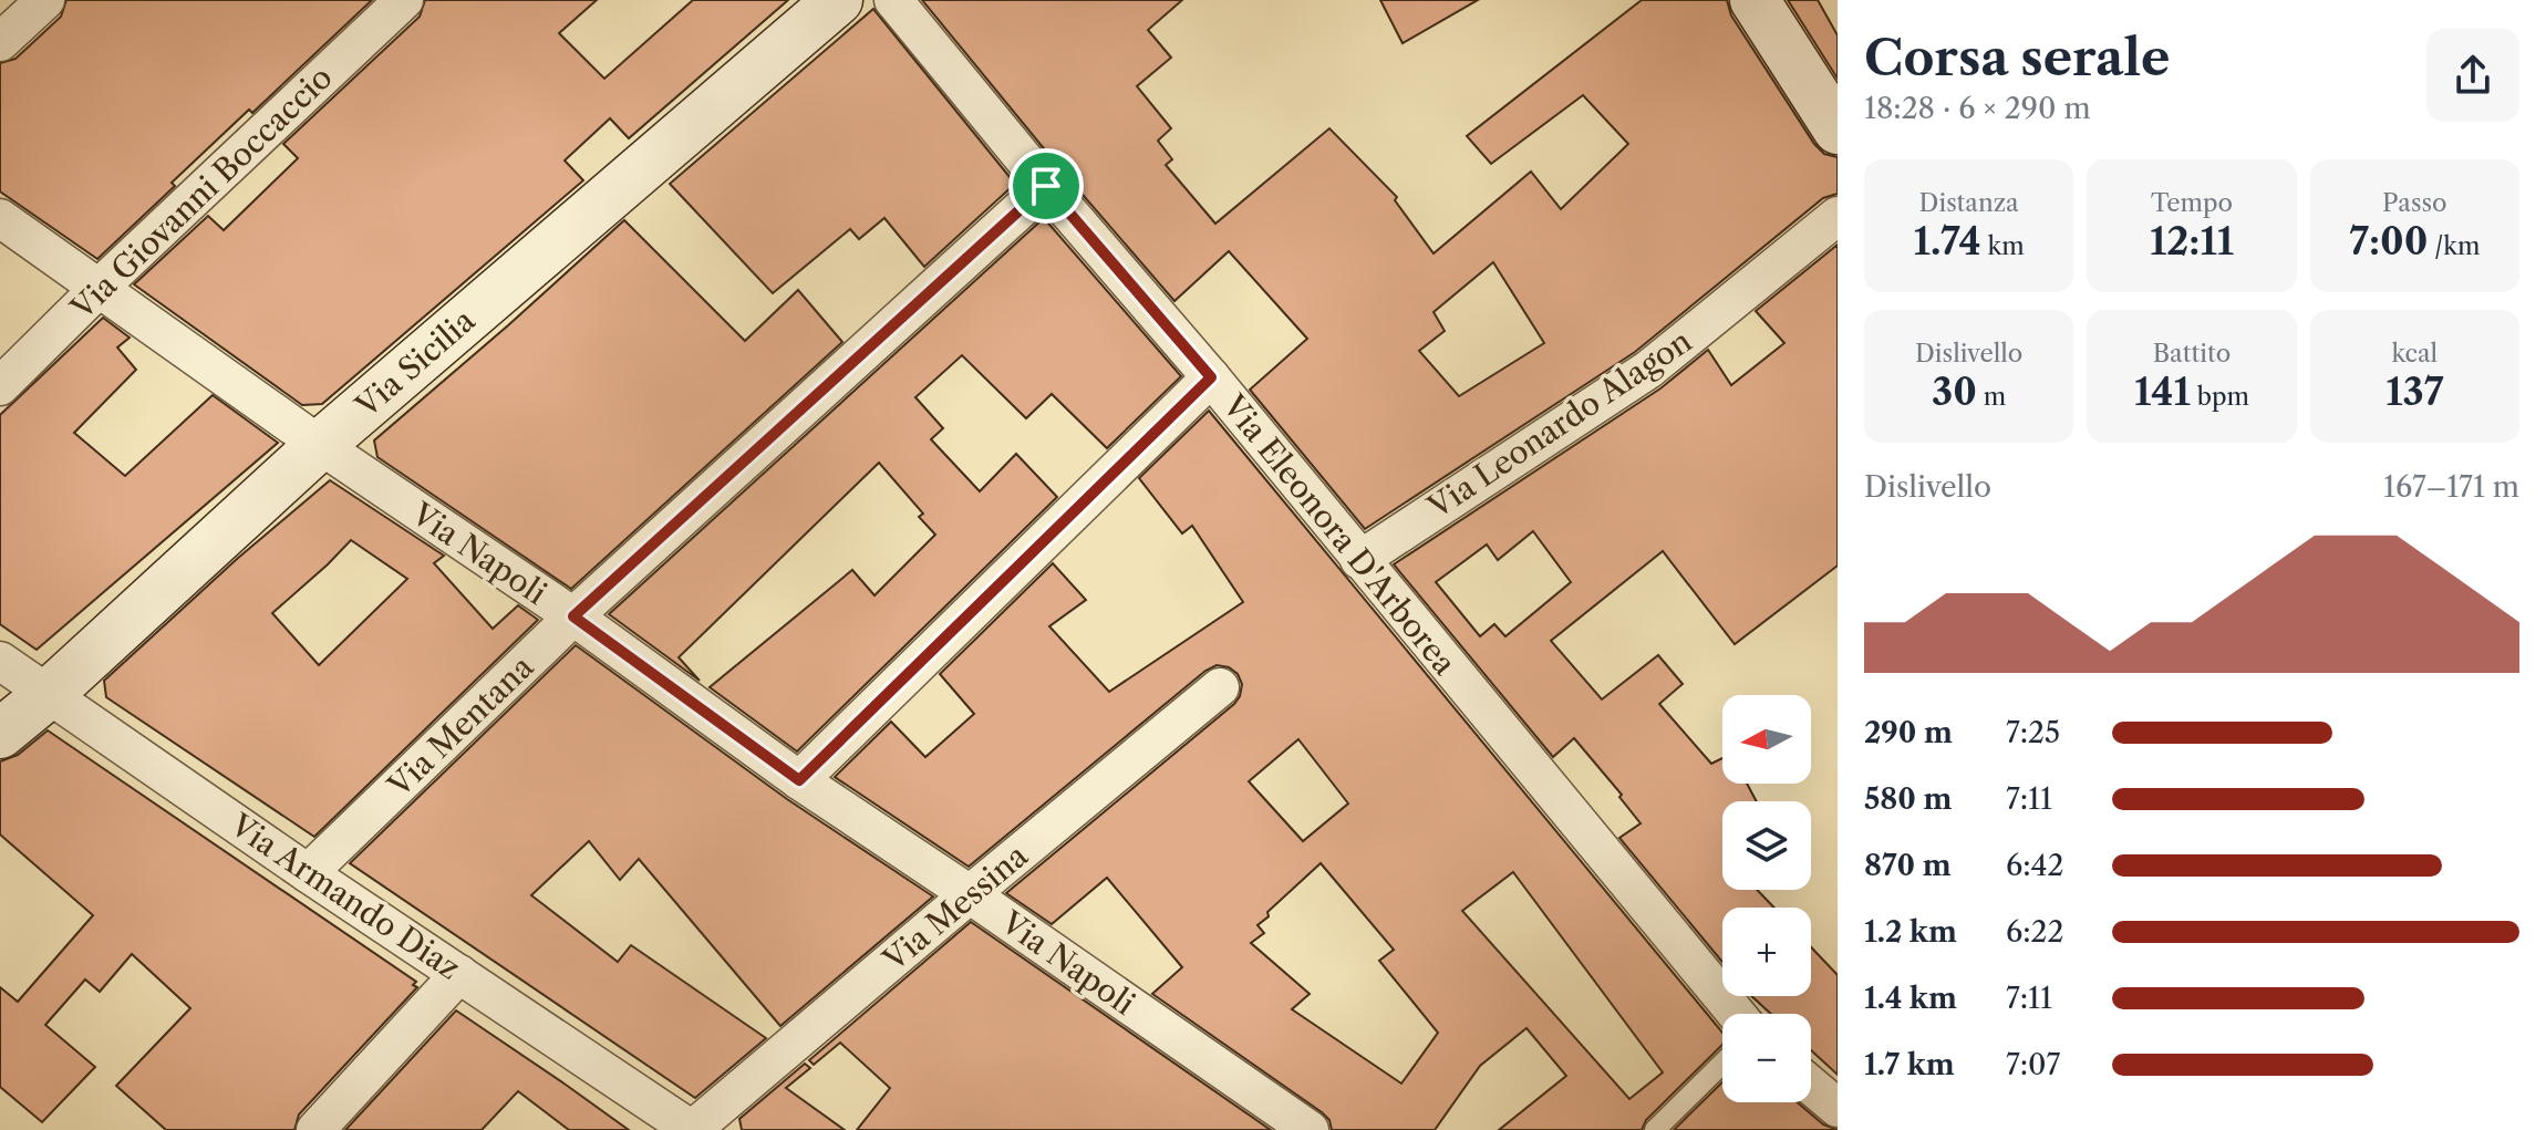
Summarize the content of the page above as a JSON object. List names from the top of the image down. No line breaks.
{"streets":{"street":["Via Giovanni Boccaccio","Via Sicilia","Via Leonardo Alagon","Via Eleonora D'Arborea","Via Napoli","Via Mentana","Via Armando Diaz","Via Messina"]},"crossings":[["Via Giovanni Boccaccio","Via Napoli"],["Via Sicilia","Via Napoli"],["Via Sicilia","Via Armando Diaz"],["Via Leonardo Alagon","Via Eleonora D'Arborea"],["Via Eleonora D'Arborea","Via Mentana"],["Via Napoli","Via Mentana"],["Via Napoli","Via Messina"],["Via Mentana","Via Armando Diaz"],["Via Armando Diaz","Via Messina"]],"north":"left","page":{"heading":["Corsa serale","18:28 · 6 × 290 m"],"stats":[["Distanza","1.74 km"],["Tempo","12:11"],["Passo","7:00 /km"],["Dislivello","30 m"],["Battito","141 bpm"],["kcal","137"]],"chart":["Dislivello","167–171 m"],"map_buttons":["+","−"],"list":[{"name":"290 m","note":"7:25"},{"name":"580 m","note":"7:11"},{"name":"870 m","note":"6:42"},{"name":"1.2 km","note":"6:22"},{"name":"1.4 km","note":"7:11"},{"name":"1.7 km","note":"7:07"}]}}
